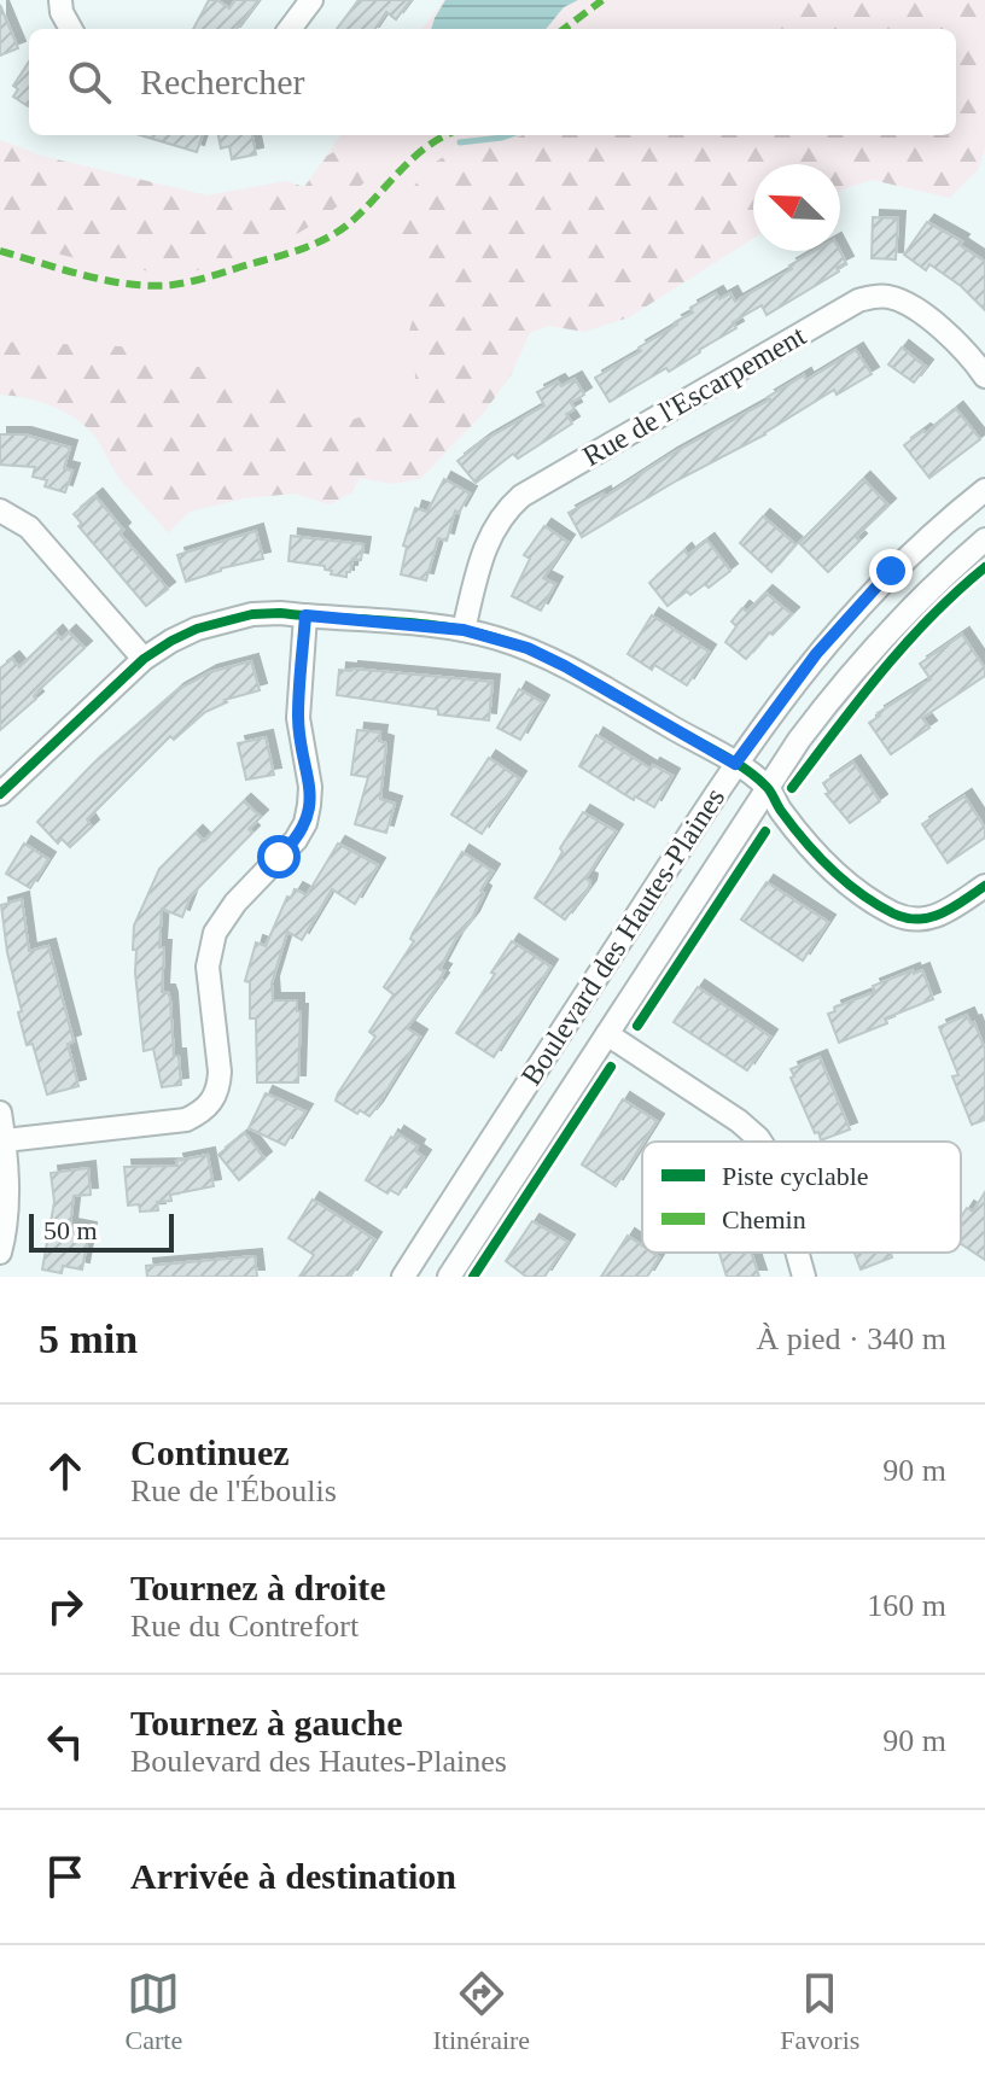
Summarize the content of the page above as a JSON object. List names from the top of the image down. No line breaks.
{"streets":{"street":["Rue de l'Escarpement","Boulevard des Hautes-Plaines"]},"legend":["Piste cyclable","Chemin"],"scale_bar":"50 m","north":"top left","page":{"search":"Rechercher","scale":"50 m","heading":["5 min","À pied · 340 m"],"list":[["Continuez","Rue de l'Éboulis","90 m"],["Tournez à droite","Rue du Contrefort","160 m"],["Tournez à gauche","Boulevard des Hautes-Plaines","90 m"],"Arrivée à destination"],"nav":["Carte","Itinéraire","Favoris"]}}
